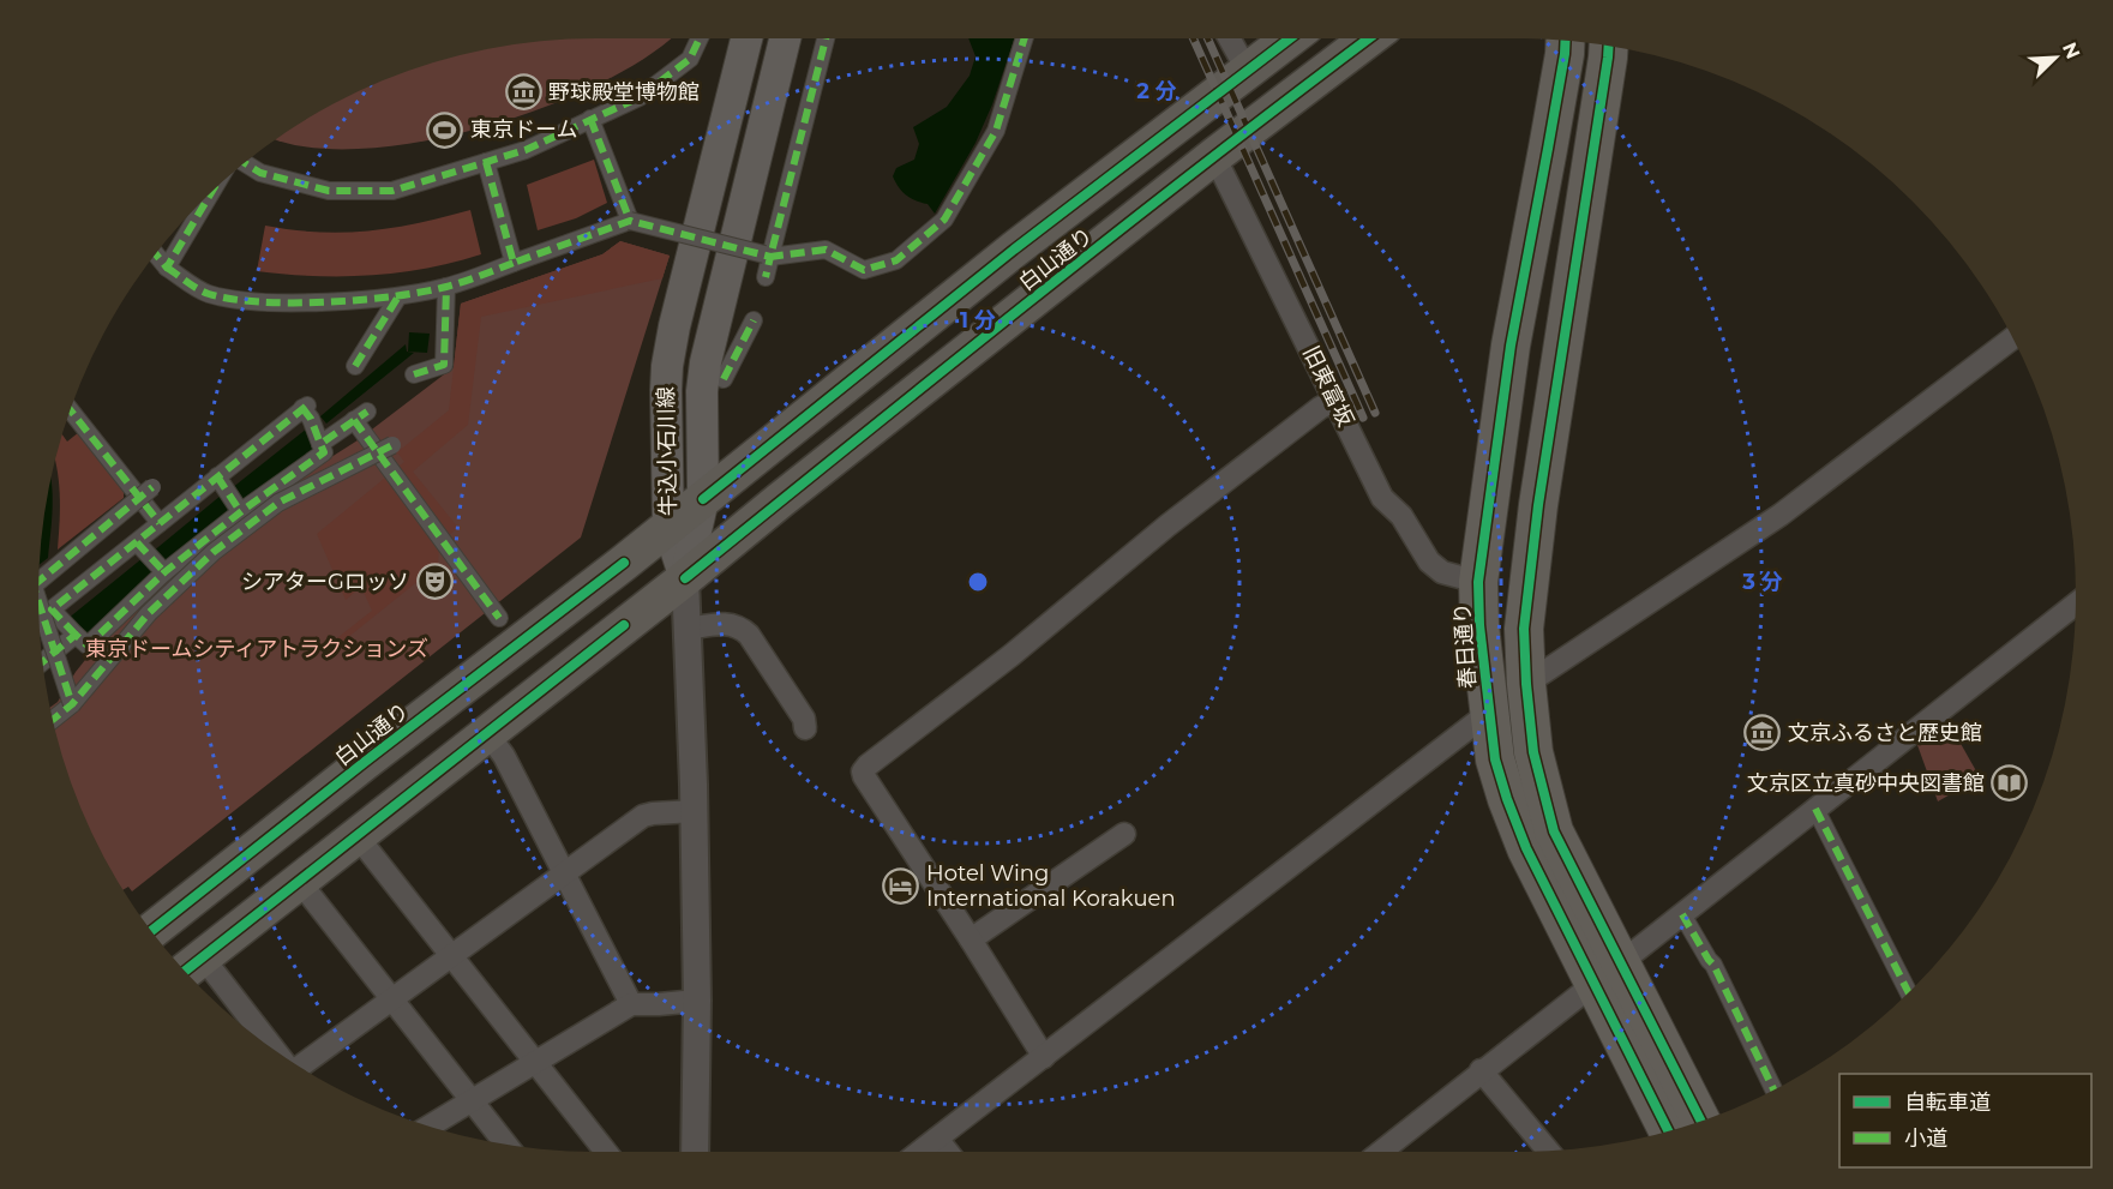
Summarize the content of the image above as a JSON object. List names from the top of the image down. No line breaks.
{"streets":{"highway":["春日通り"],"main road":["白山通り","牛込小石川線"],"street":["旧東富坂"]},"crossings":[["白山通り","旧東富坂"],["白山通り","牛込小石川線"],["旧東富坂","春日通り"]],"parks":["東京ドームシティアトラクションズ"],"places":{"museum":["野球殿堂博物館","文京ふるさと歴史館"],"sports":["東京ドーム"],"theatre":["シアターGロッソ"],"library":["文京区立真砂中央図書館"],"hotel":["Hotel Wing International Korakuen"]},"legend":["自転車道","小道"],"north":"top right","rings":["2 分","1 分","3 分"]}
